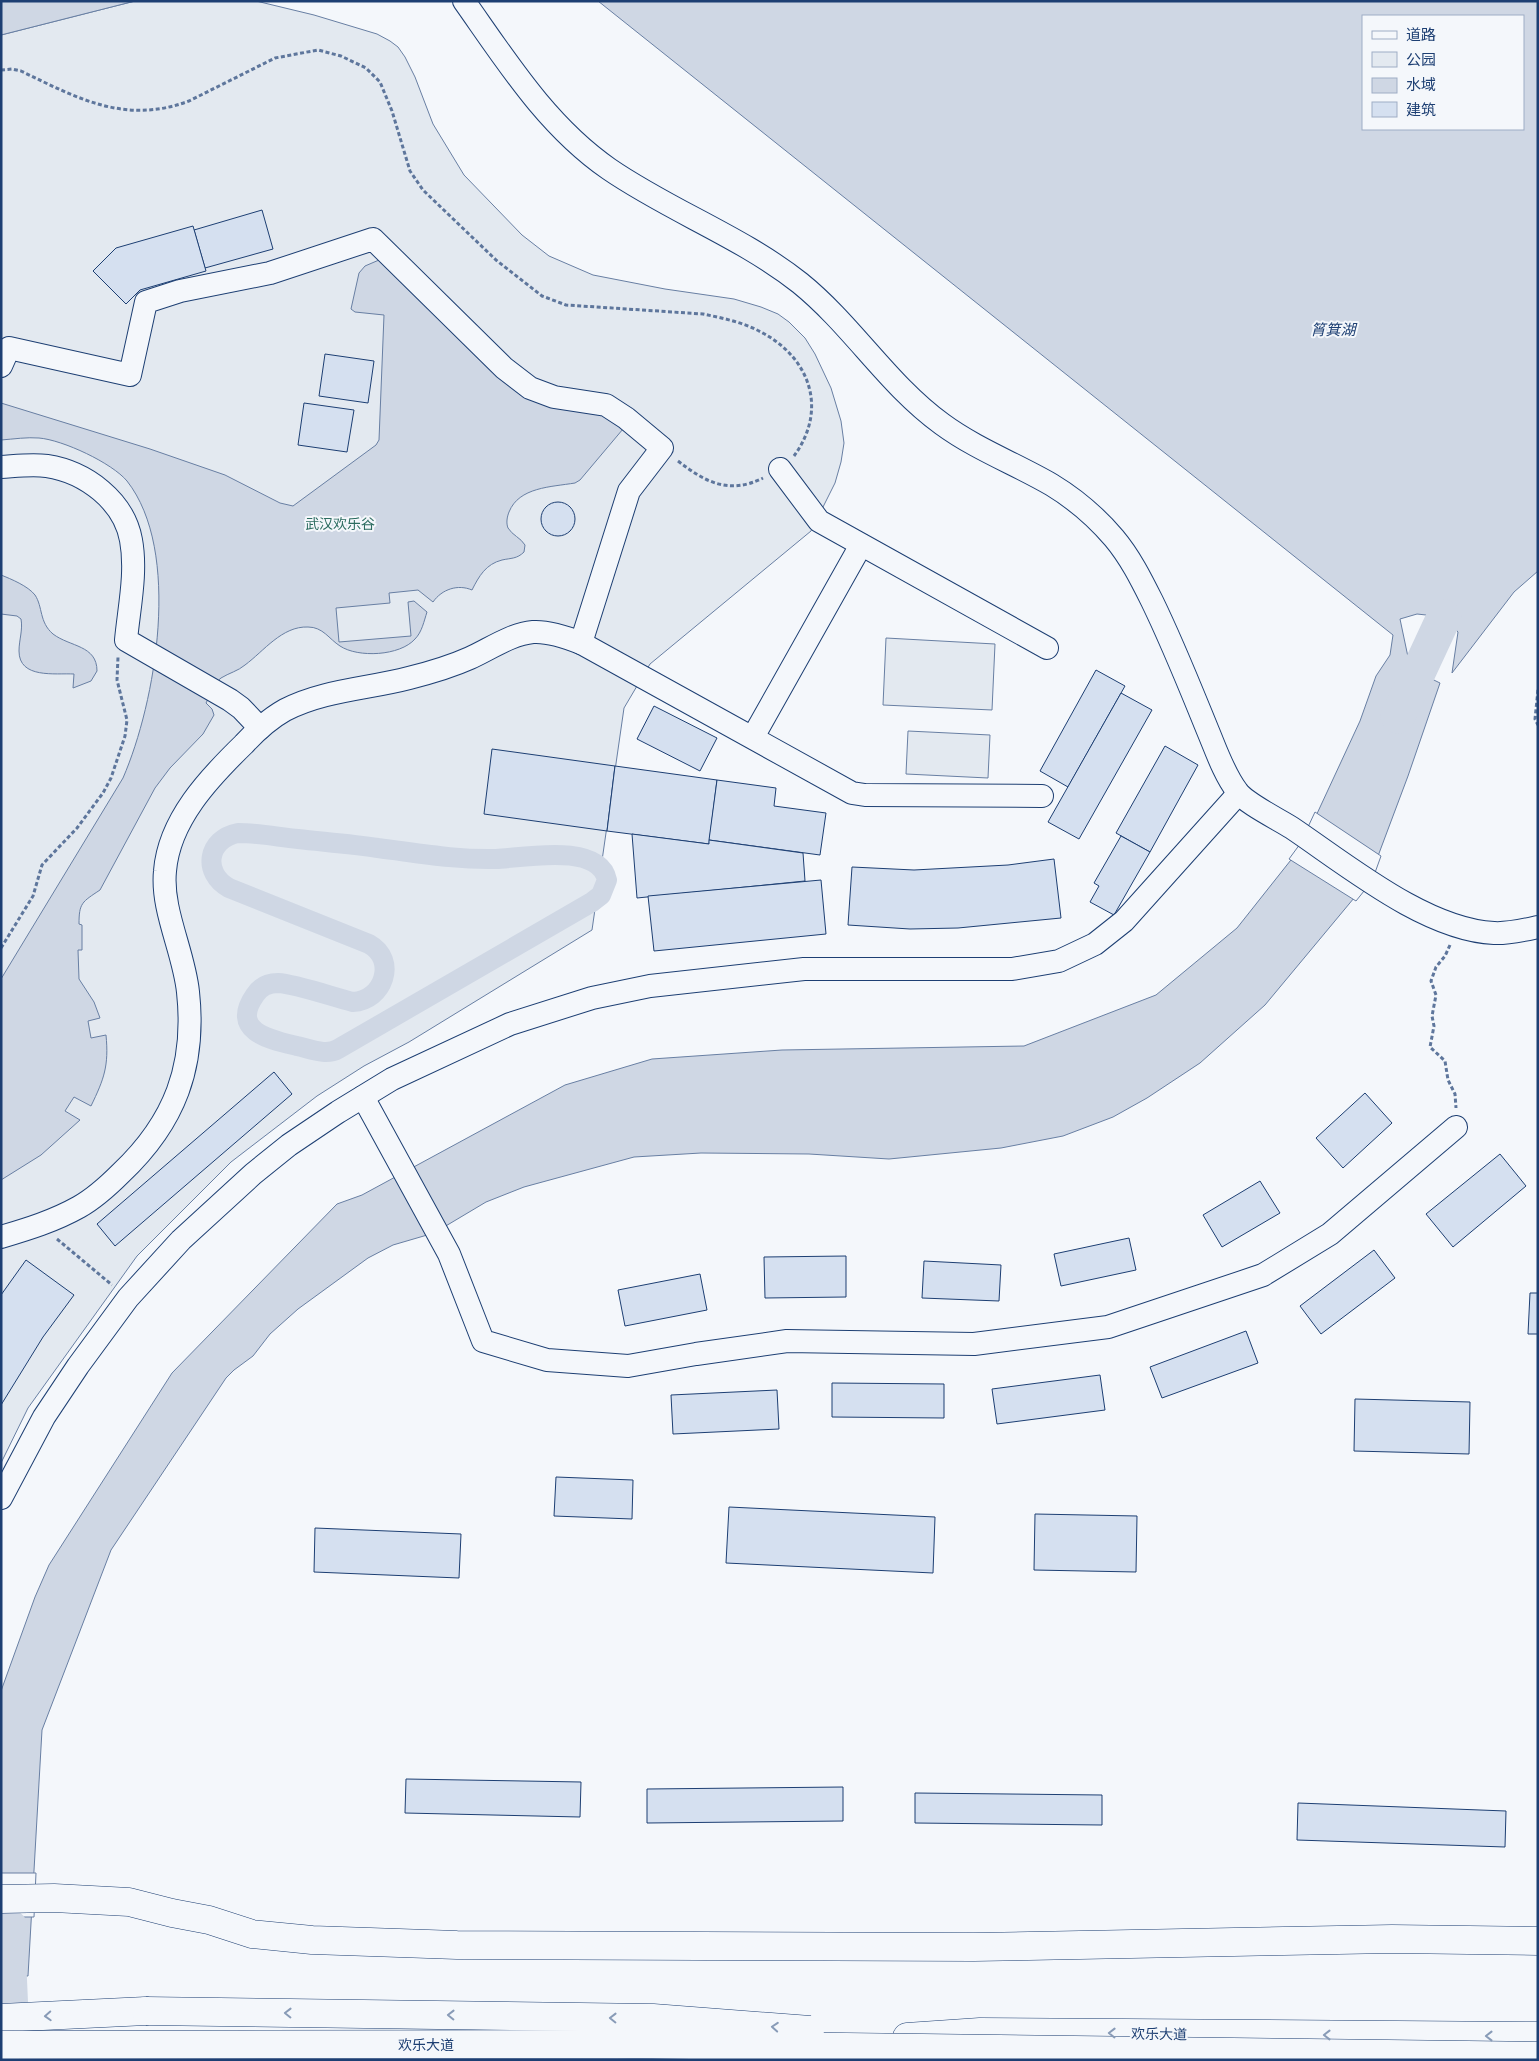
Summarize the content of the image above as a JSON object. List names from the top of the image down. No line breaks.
{"streets":{"main road":["欢乐大道"]},"water":["筲箕湖"],"parks":["武汉欢乐谷"],"legend":["道路","公园","水域","建筑"]}
